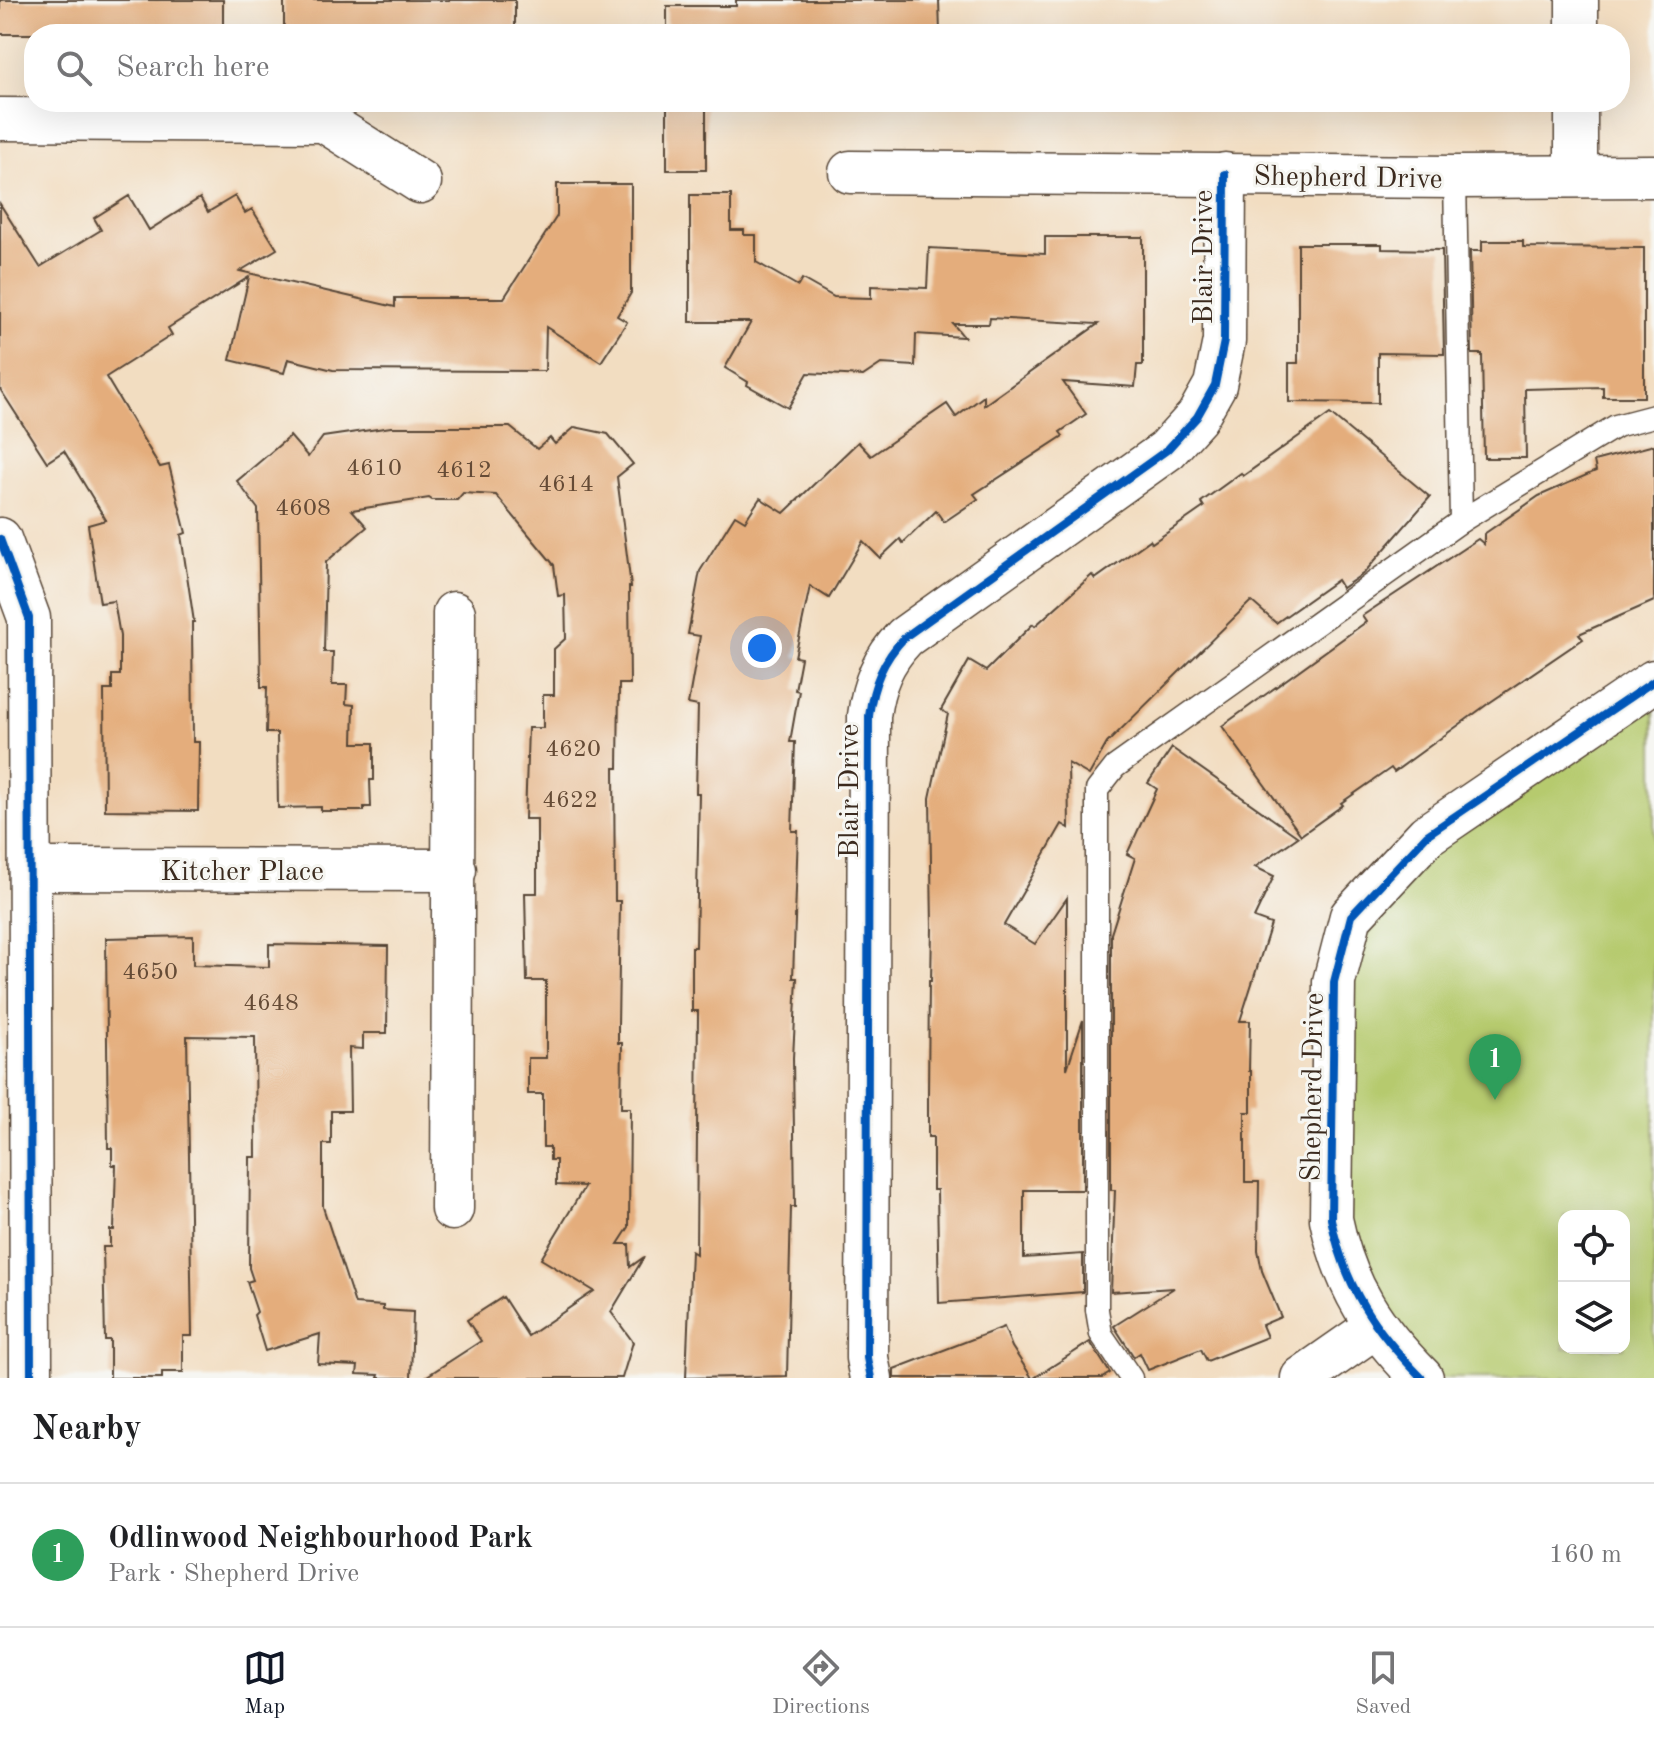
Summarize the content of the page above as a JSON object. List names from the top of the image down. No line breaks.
{"streets":{"street":["Shepherd Drive","Blair Drive","Kitcher Place"]},"crossings":[["Shepherd Drive","Blair Drive"]],"house_numbers":["4610","4612","4614","4608","4620","4622","4650","4648"],"page":{"search":"Search here","pins":"1","heading":"Nearby","list":[{"mark":"1","name":"Odlinwood Neighbourhood Park","note":"Park · Shepherd Drive","value":"160 m"}],"nav":["Map","Directions","Saved"]}}
